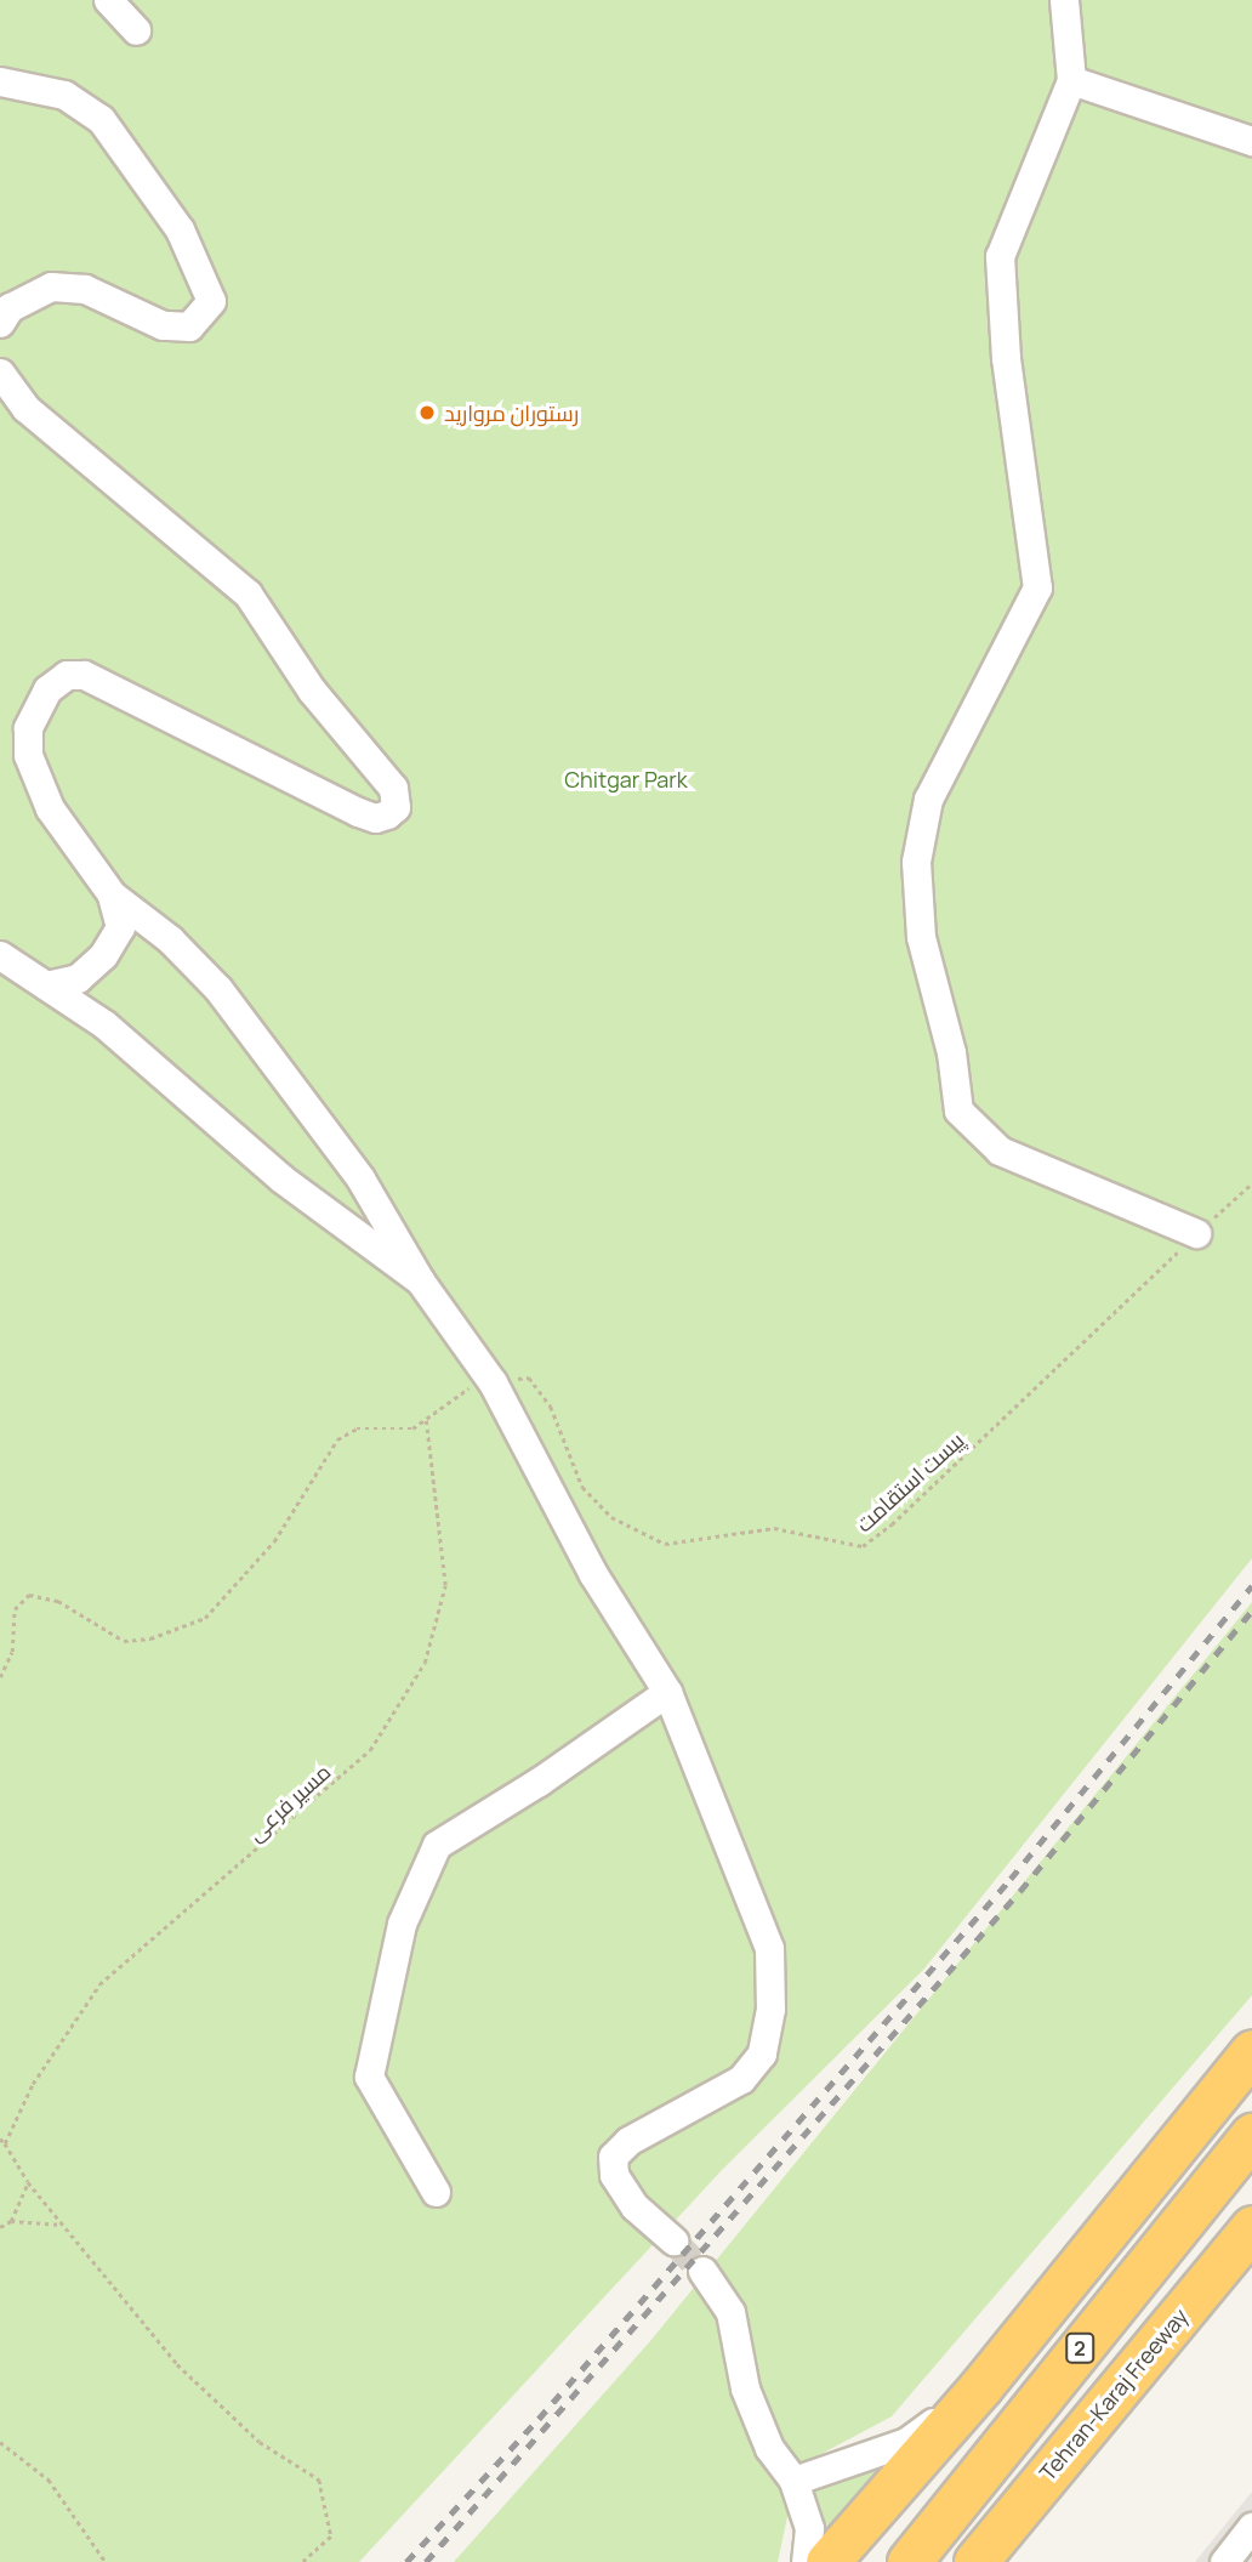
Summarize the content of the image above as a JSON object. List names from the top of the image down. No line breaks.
{"streets":{"highway":["2","Tehran-Karaj Freeway"],"path":["پیست استقامت","مسیر فرعی"]},"crossings":[["پیست استقامت","مسیر فرعی"]],"parks":["Chitgar Park"],"places":["رستوران مروارید"]}
